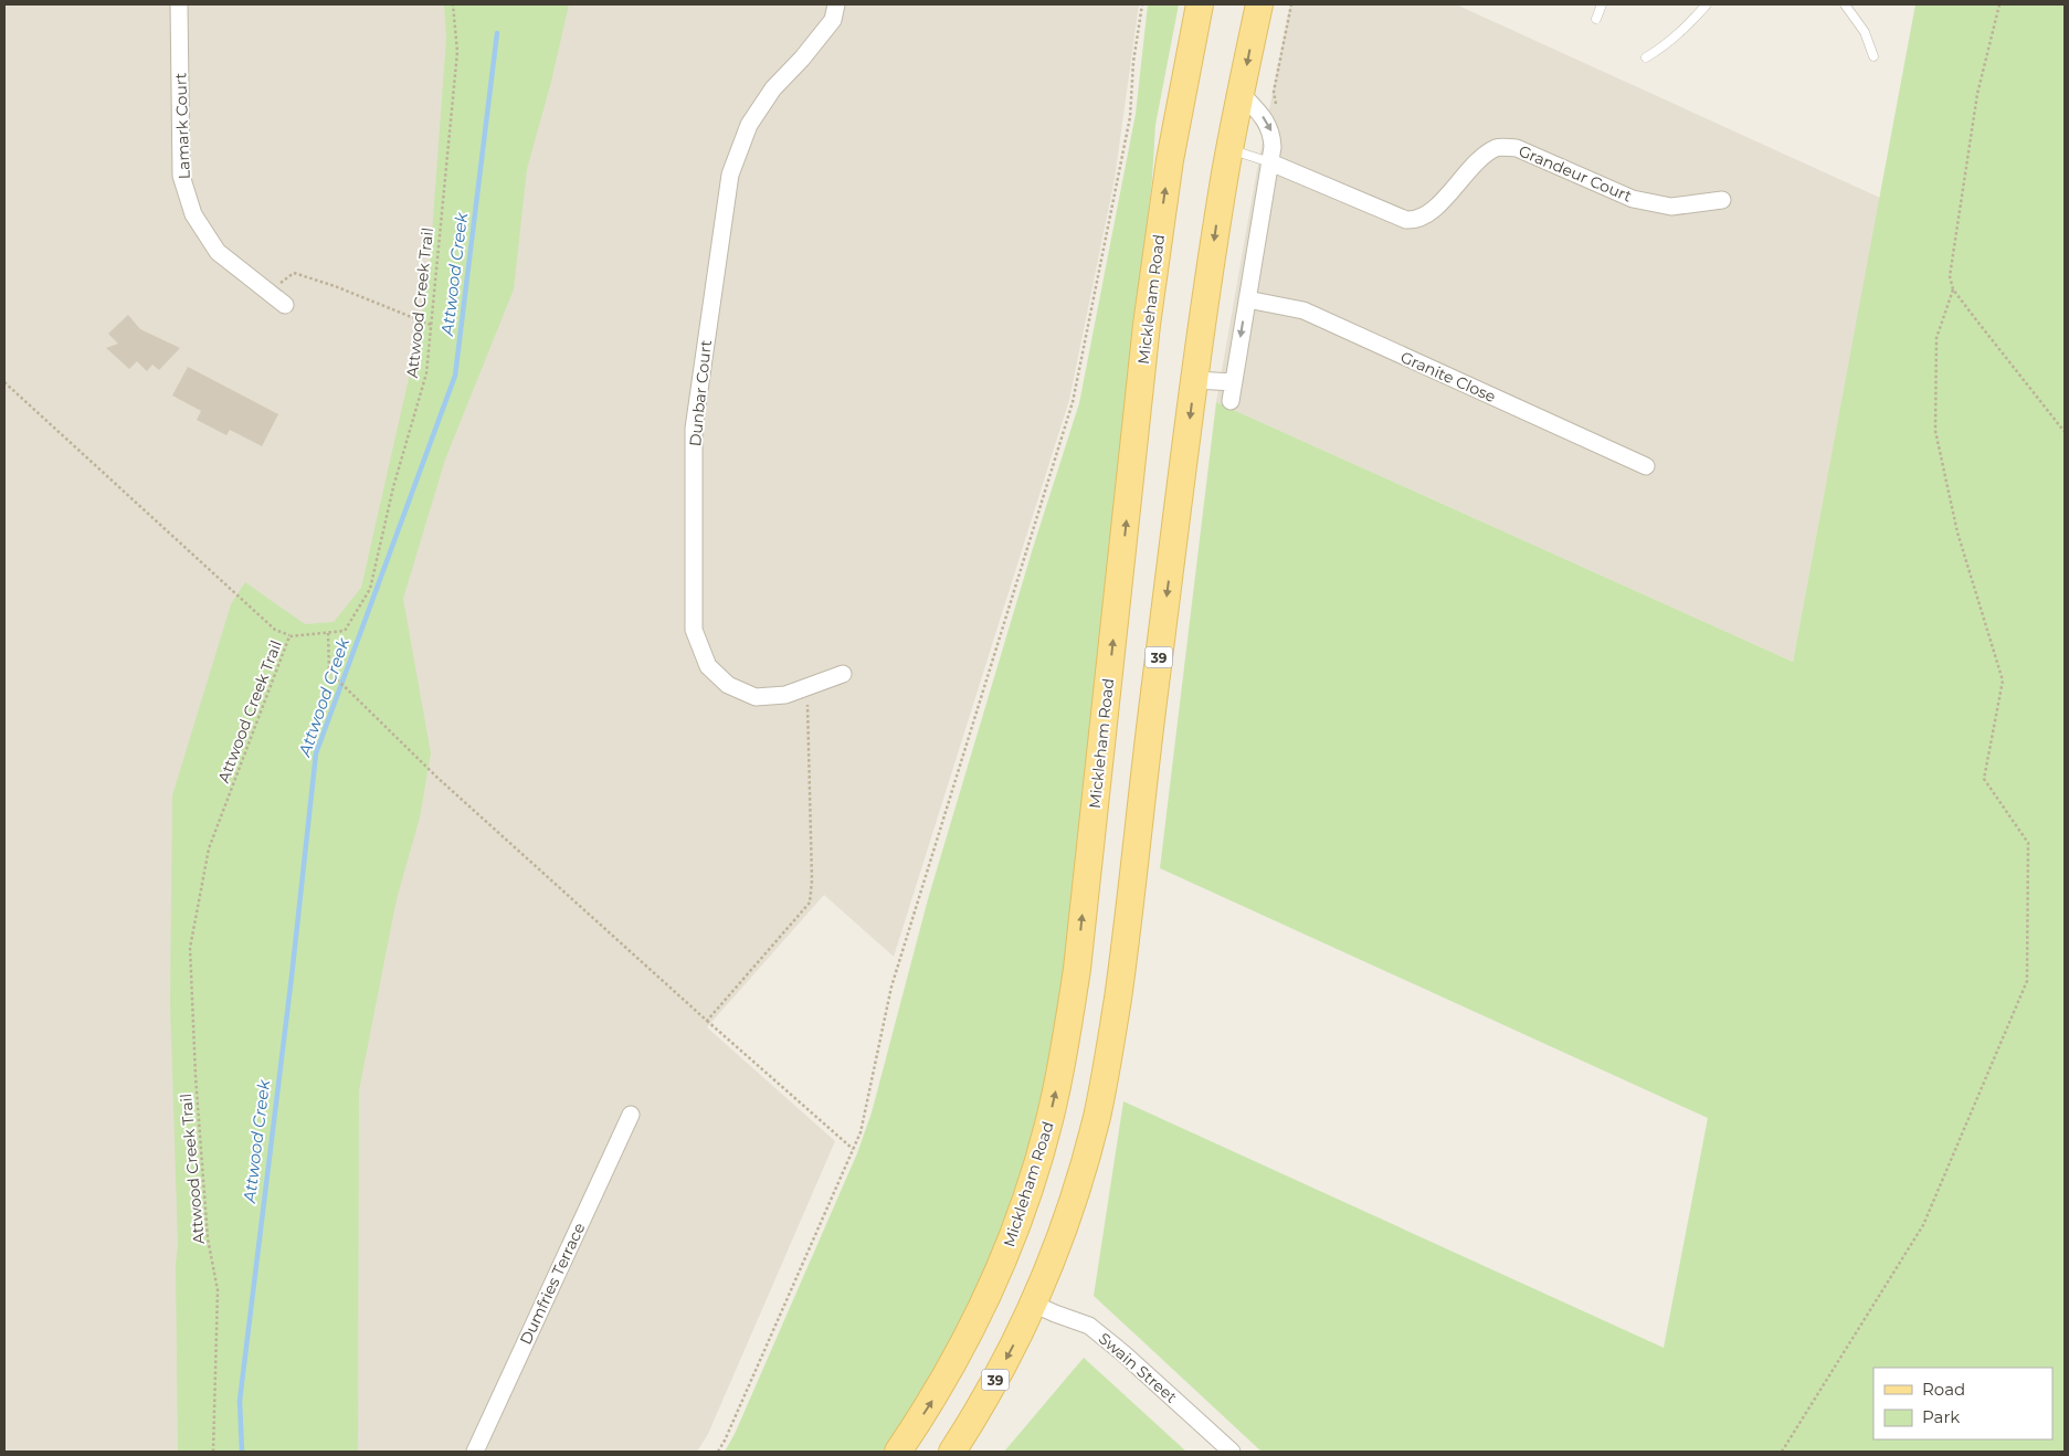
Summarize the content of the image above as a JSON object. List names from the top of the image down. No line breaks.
{"streets":{"main road":["Mickleham Road","39"],"street":["Lamark Court","Grandeur Court","Granite Close","Dunbar Court","Dumfries Terrace","Swain Street"],"path":["Attwood Creek Trail"]},"crossings":[["39","Swain Street"]],"water":["Attwood Creek"],"legend":["Road","Park"]}
